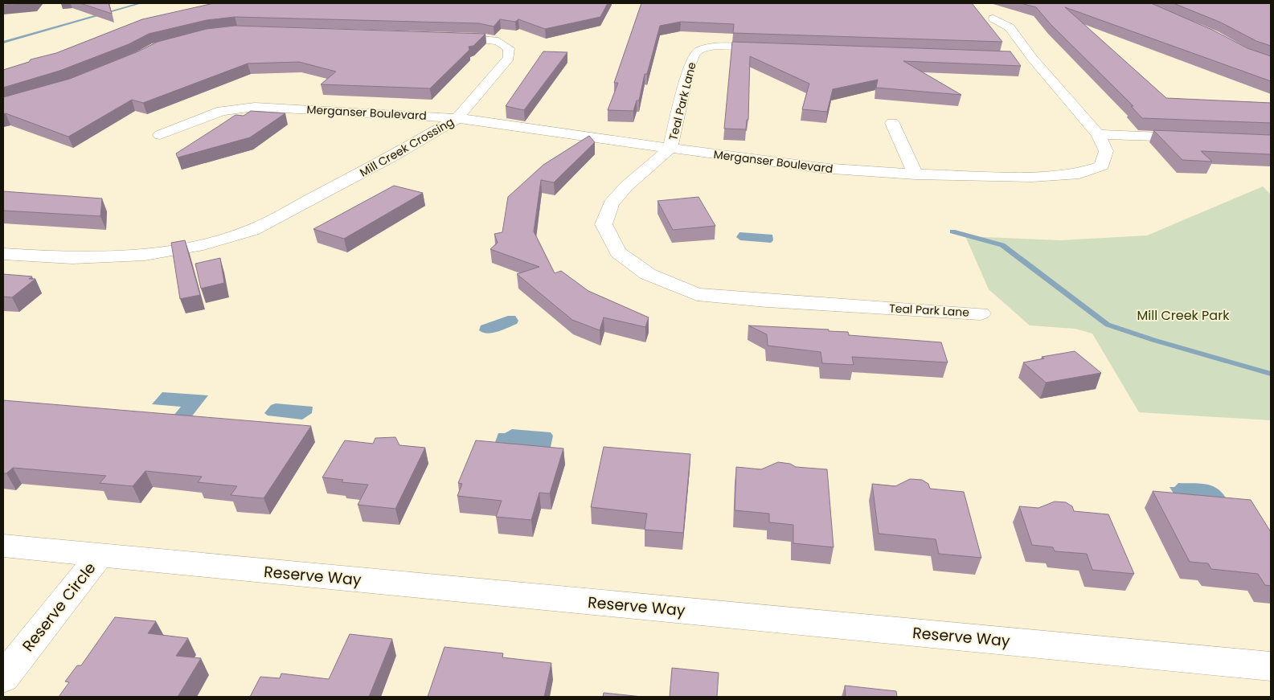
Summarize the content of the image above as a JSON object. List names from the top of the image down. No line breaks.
{"streets":{"street":["Teal Park Lane","Merganser Boulevard","Mill Creek Crossing","Reserve Way","Reserve Circle"]},"crossings":[["Teal Park Lane","Merganser Boulevard"],["Merganser Boulevard","Mill Creek Crossing"],["Reserve Way","Reserve Circle"]],"parks":["Mill Creek Park"]}
